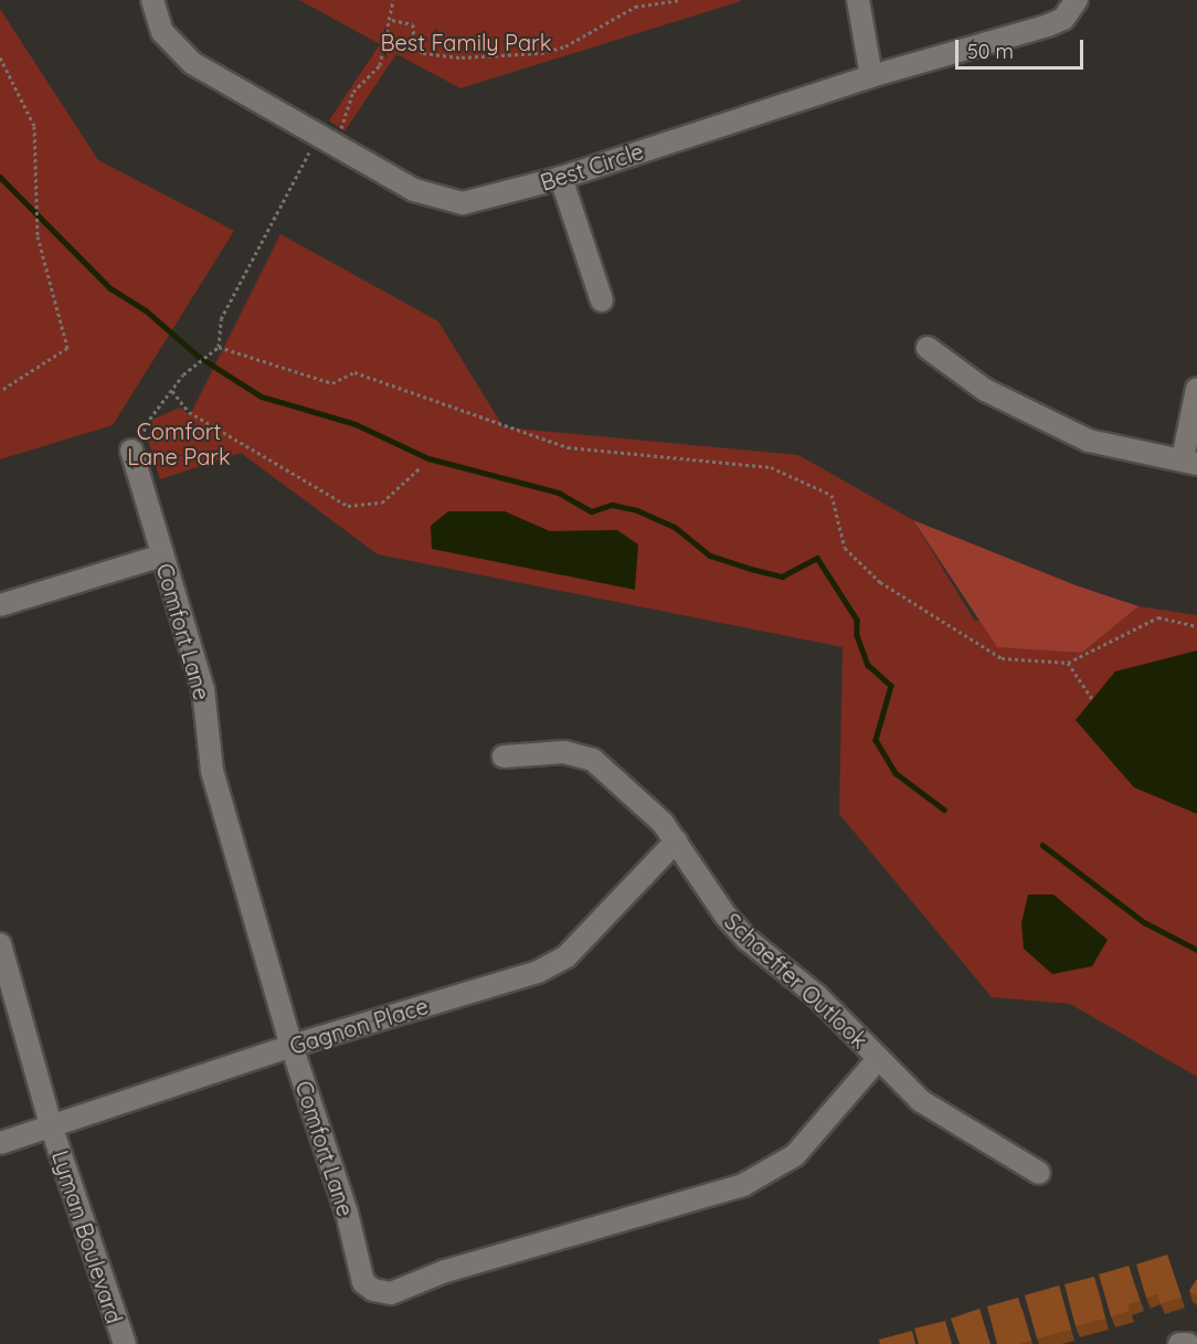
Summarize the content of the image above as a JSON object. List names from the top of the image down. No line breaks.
{"streets":{"street":["Best Circle","Comfort Lane","Schaeffer Outlook","Gagnon Place","Lyman Boulevard"]},"crossings":[["Comfort Lane","Schaeffer Outlook"],["Comfort Lane","Gagnon Place"],["Schaeffer Outlook","Gagnon Place"],["Gagnon Place","Lyman Boulevard"]],"parks":["Best Family Park","Comfort Lane Park"],"scale_bar":"50 m"}
